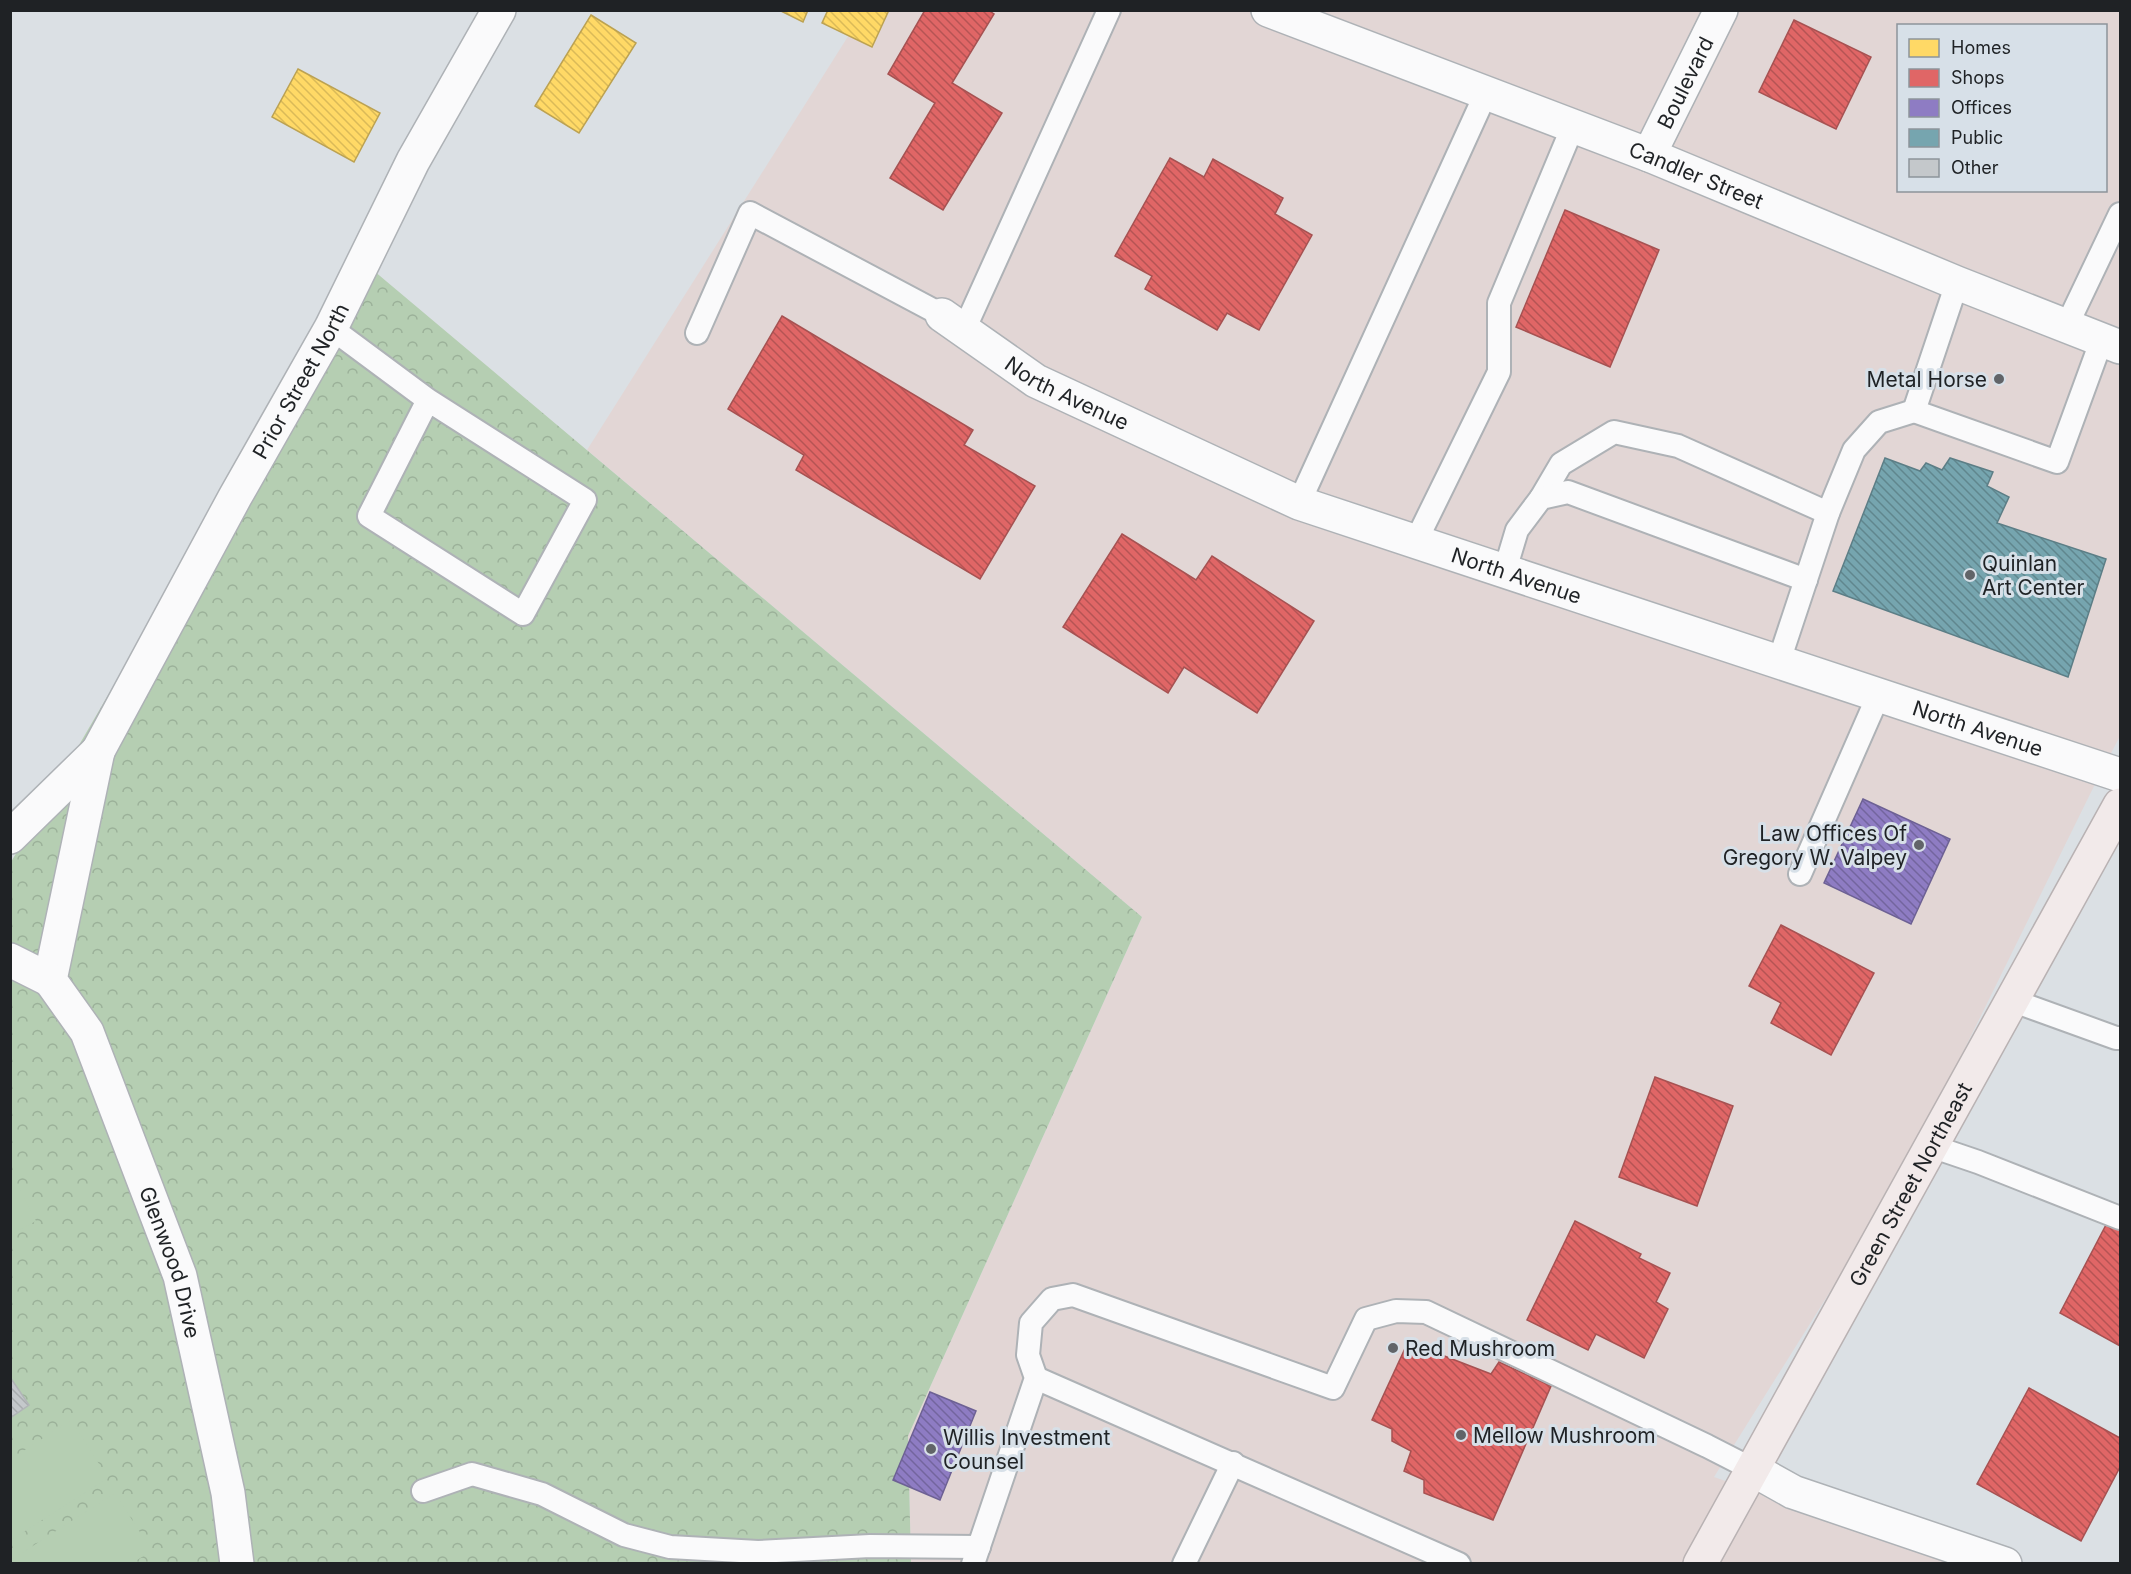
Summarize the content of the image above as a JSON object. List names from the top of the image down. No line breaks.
{"streets":{"highway":["Green Street Northeast"],"street":["Boulevard","Candler Street","Prior Street North","North Avenue","Glenwood Drive"]},"crossings":[["Boulevard","Candler Street"]],"places":["Metal Horse","Quinlan Art Center","Law Offices Of Gregory W. Valpey","Red Mushroom","Mellow Mushroom","Willis Investment Counsel"],"legend":["Homes","Shops","Offices","Public","Other"]}
